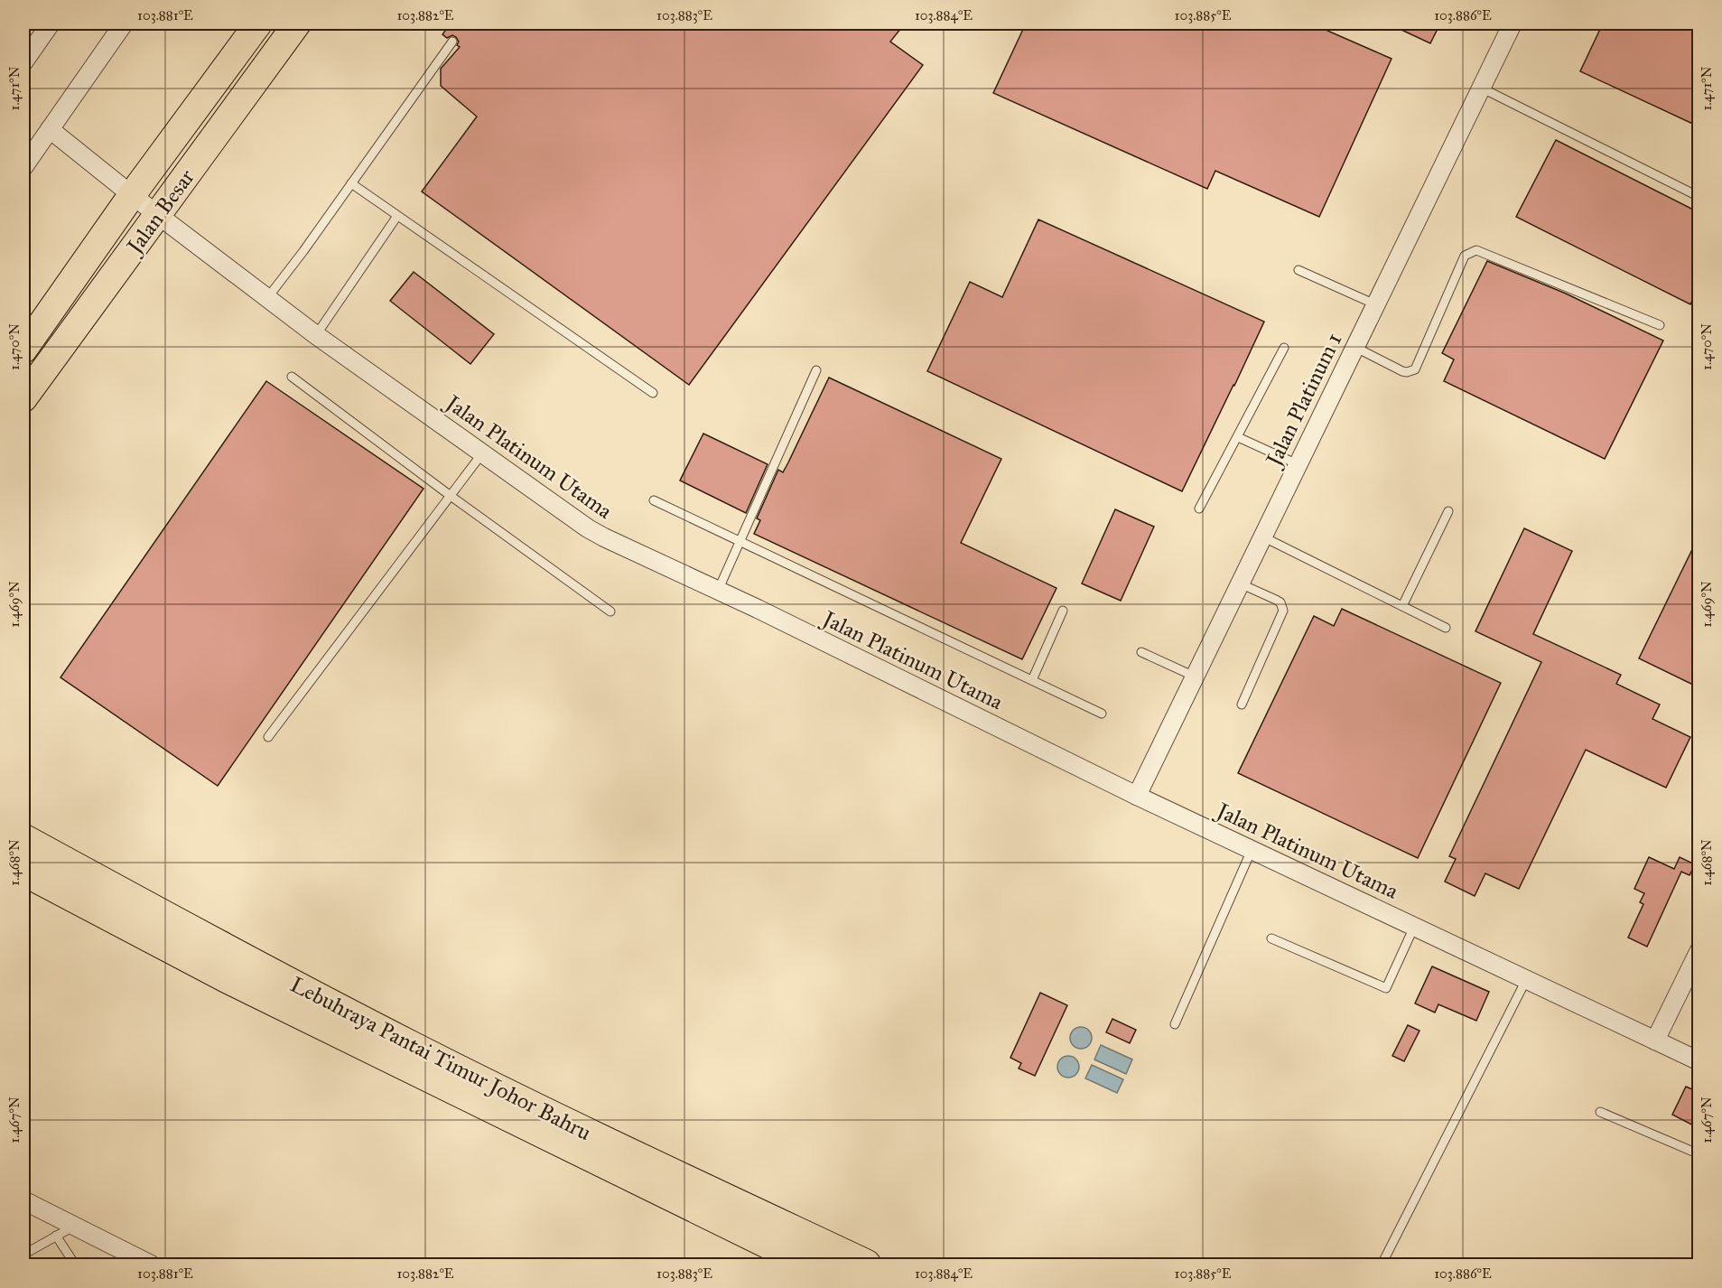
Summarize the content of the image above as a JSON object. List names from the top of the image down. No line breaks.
{"streets":{"highway":["Lebuhraya Pantai Timur Johor Bahru"],"main road":["Jalan Besar"],"street":["Jalan Platinum 1","Jalan Platinum Utama"]},"crossings":[["Jalan Besar","Jalan Platinum Utama"],["Jalan Platinum 1","Jalan Platinum Utama"]],"coordinates":["103.881°E","103.882°E","103.883°E","103.884°E","103.885°E","103.886°E","1.471°N","1.470°N","1.469°N","1.468°N","1.467°N"]}
